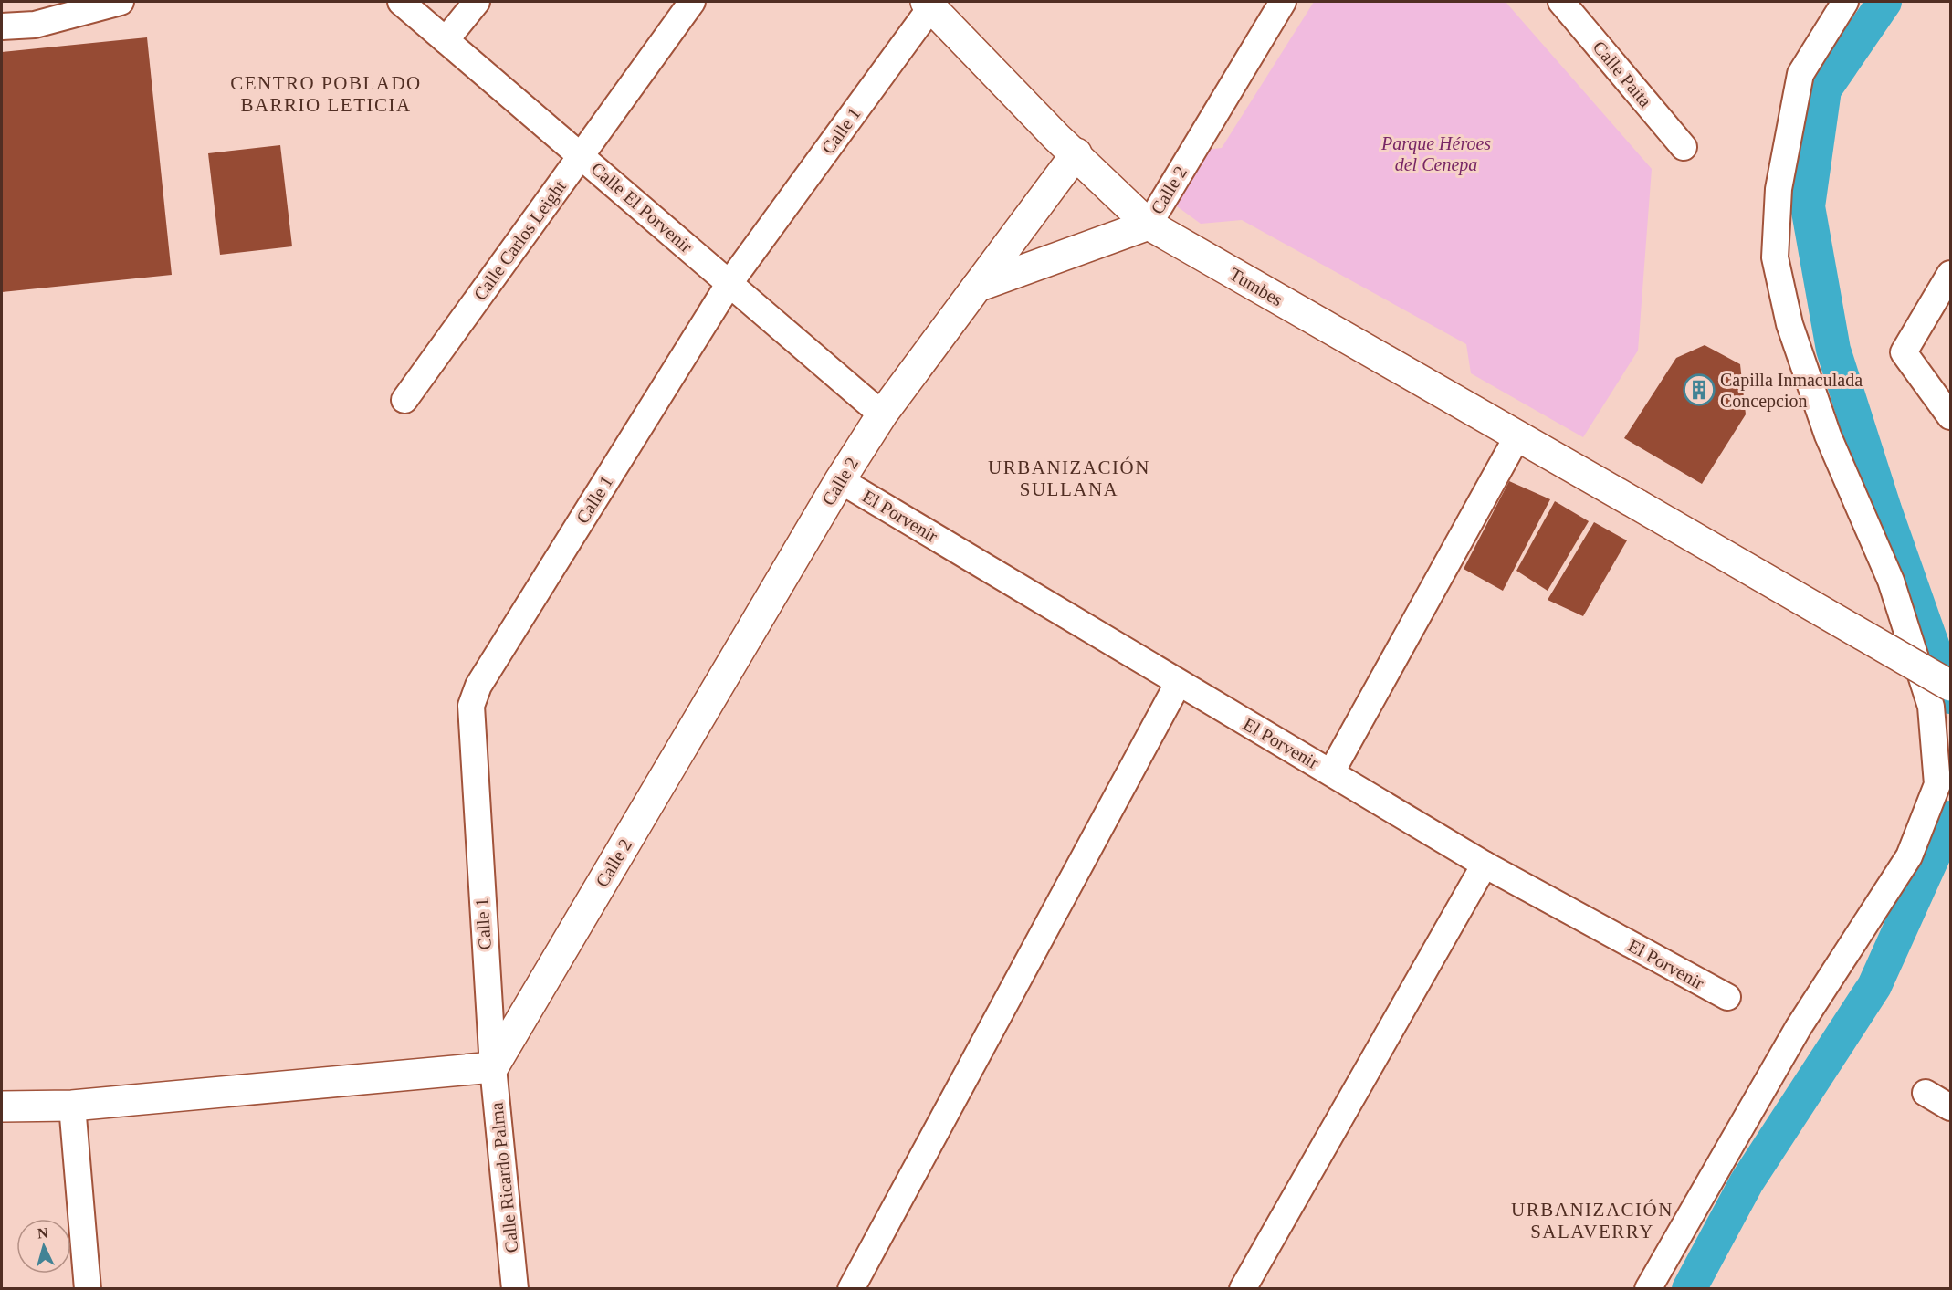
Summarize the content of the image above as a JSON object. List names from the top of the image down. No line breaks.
{"streets":{"street":["Calle Paita","Calle 1","Calle 2","Calle El Porvenir","Calle Carlos Leight","Tumbes","El Porvenir","Calle Ricardo Palma"]},"crossings":[["Calle 1","Calle 2"],["Calle 1","Calle El Porvenir"],["Calle 1","Tumbes"],["Calle 1","Calle Ricardo Palma"],["Calle 2","Calle El Porvenir"],["Calle 2","Tumbes"],["Calle 2","El Porvenir"],["Calle 2","Calle Ricardo Palma"],["Calle El Porvenir","Calle Carlos Leight"]],"districts":["CENTRO POBLADO BARRIO LETICIA","URBANIZACIÓN SULLANA","URBANIZACIÓN SALAVERRY"],"parks":["Parque Héroes del Cenepa"],"places":{"building":["Capilla Inmaculada Concepcion"]},"north":"top"}
